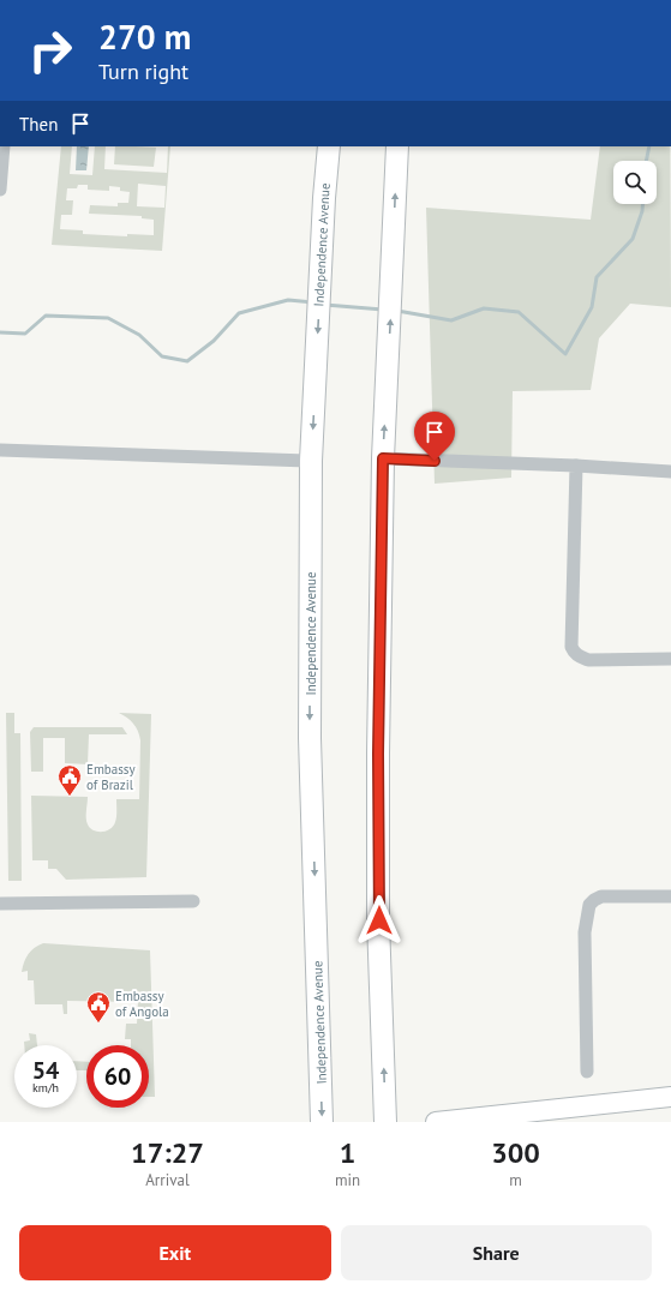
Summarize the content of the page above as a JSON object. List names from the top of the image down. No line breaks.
{"streets":{"main road":["Independence Avenue"]},"places":{"public building":["Embassy of Brazil","Embassy of Angola"]},"page":{"turn":["270 m","Turn right"],"then":"Then","speed":"54 km/h","limit":"60","eta":["17:27","Arrival","1","min","300","m"],"buttons":["Exit","Share"]}}
